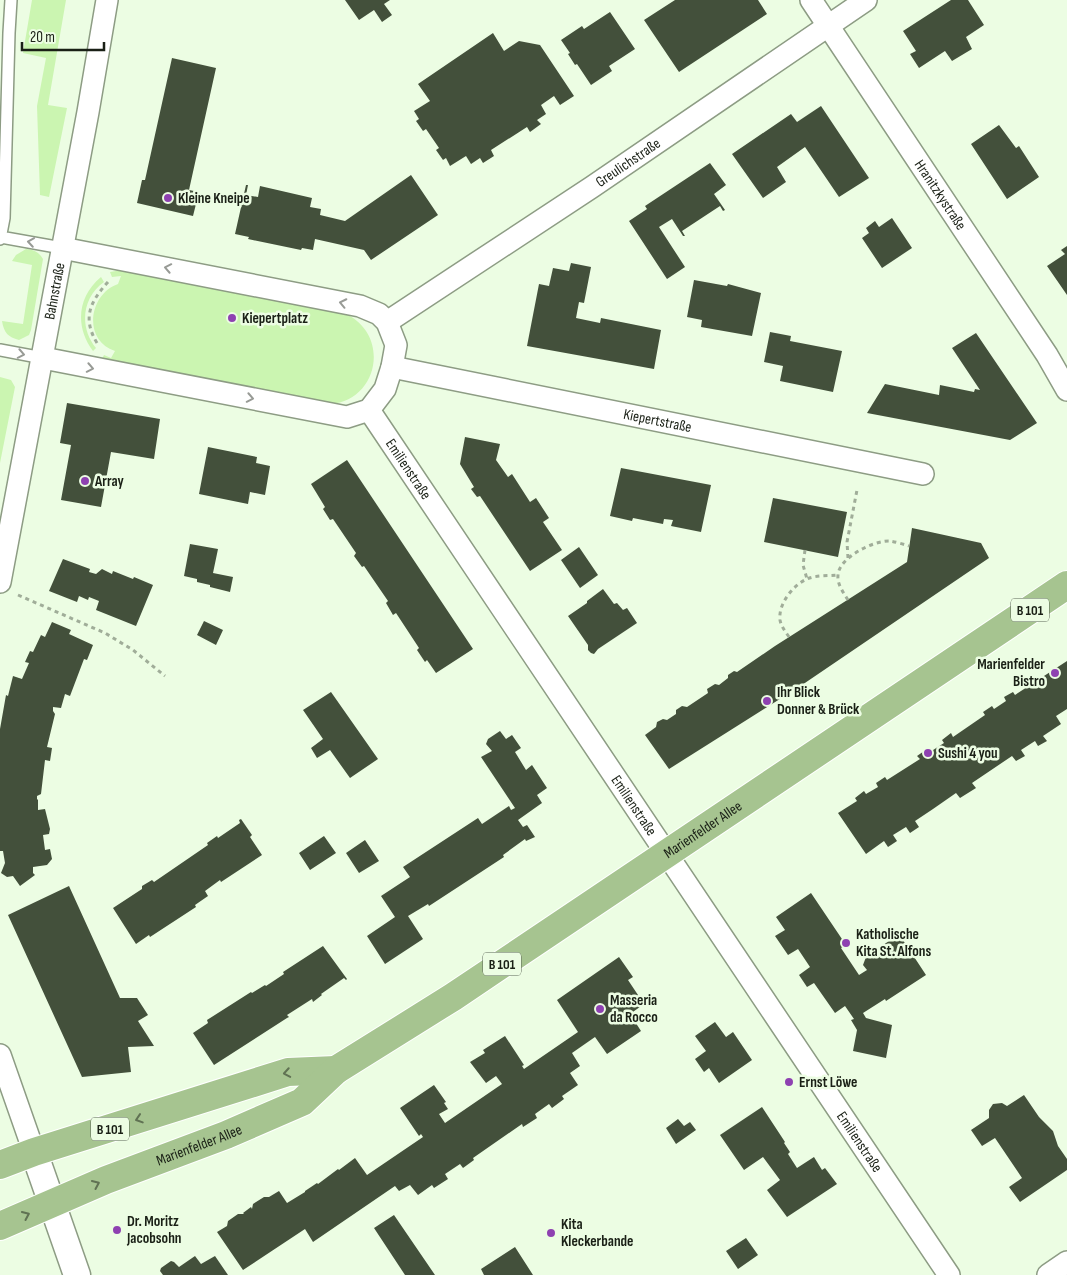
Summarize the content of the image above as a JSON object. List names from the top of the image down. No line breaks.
{"streets":{"main road":["B 101","Marienfelder Allee"],"street":["Greulichstraße","Hranitzkystraße","Bahnstraße","Kiepertstraße","Emilienstraße"]},"crossings":[["Greulichstraße","Hranitzkystraße"],["Emilienstraße","Marienfelder Allee"]],"places":["Kleine Kneipe","Kiepertplatz","Array","Marienfelder Bistro","Ihr Blick Donner & Brück","Sushi 4 you","Katholische Kita St. Alfons","Masseria da Rocco","Ernst Löwe","Dr. Moritz Jacobsohn","Kita Kleckerbande"],"scale_bar":"20 m"}
